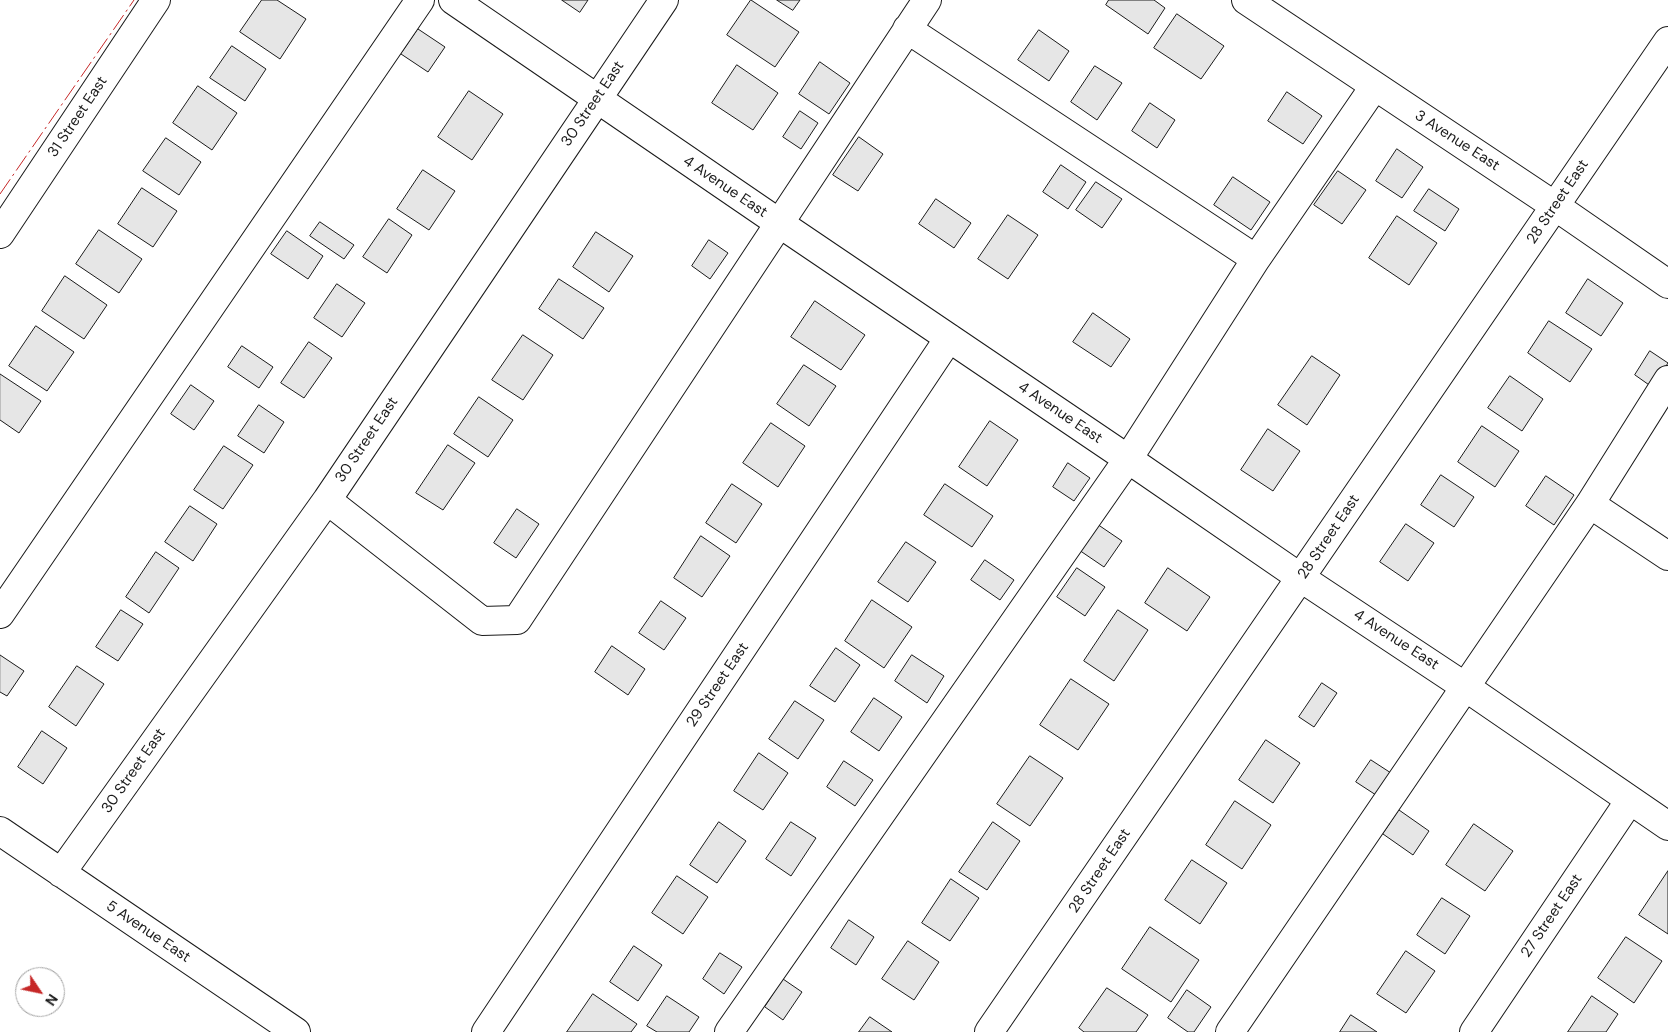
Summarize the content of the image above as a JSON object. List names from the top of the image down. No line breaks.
{"streets":{"street":["30 Street East","31 Street East","3 Avenue East","4 Avenue East","28 Street East","29 Street East","27 Street East","5 Avenue East"]},"crossings":[["30 Street East","4 Avenue East"],["30 Street East","5 Avenue East"],["3 Avenue East","28 Street East"],["4 Avenue East","28 Street East"],["4 Avenue East","29 Street East"],["4 Avenue East","27 Street East"]],"north":"bottom right"}
